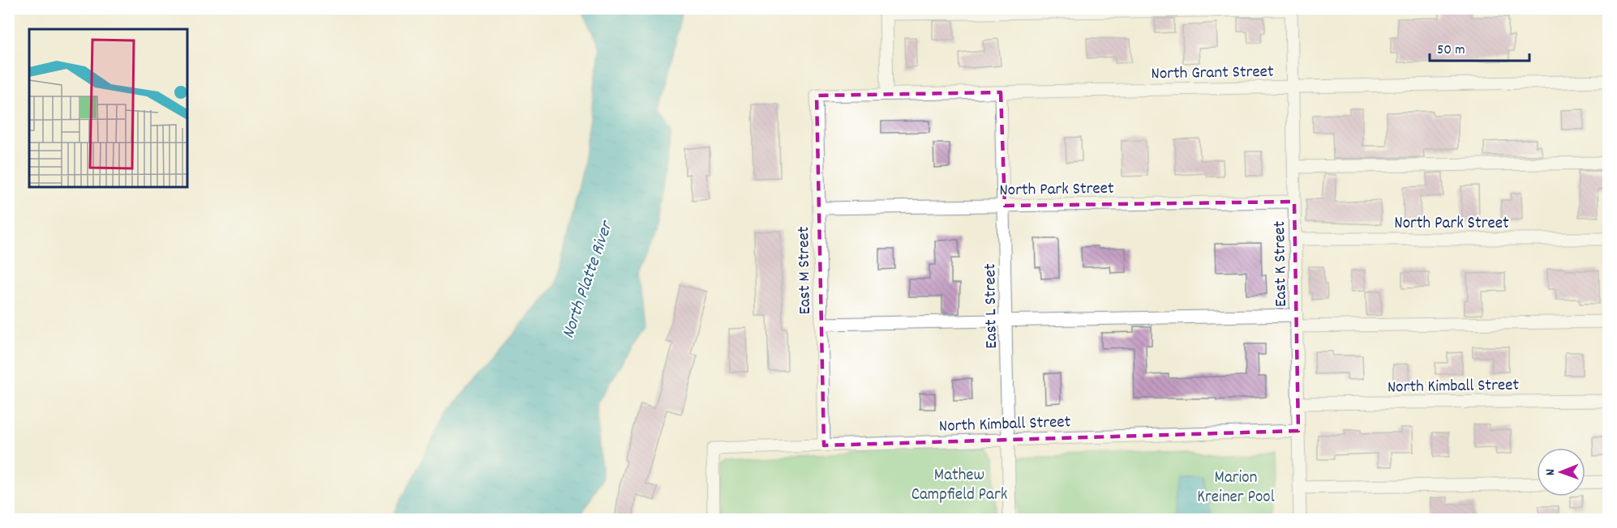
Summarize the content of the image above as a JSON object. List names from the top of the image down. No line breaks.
{"streets":{"street":["North Grant Street","North Park Street","East K Street","East M Street","East L Street","North Kimball Street"]},"crossings":[["North Grant Street","East K Street"],["North Grant Street","East M Street"],["North Grant Street","East L Street"],["North Park Street","East K Street"],["North Park Street","East M Street"],["North Park Street","East L Street"],["East K Street","North Kimball Street"],["East M Street","North Kimball Street"],["East L Street","North Kimball Street"]],"water":["North Platte River"],"parks":["Mathew Campfield Park","Marion Kreiner Pool"],"scale_bar":"50 m","north":"left"}
